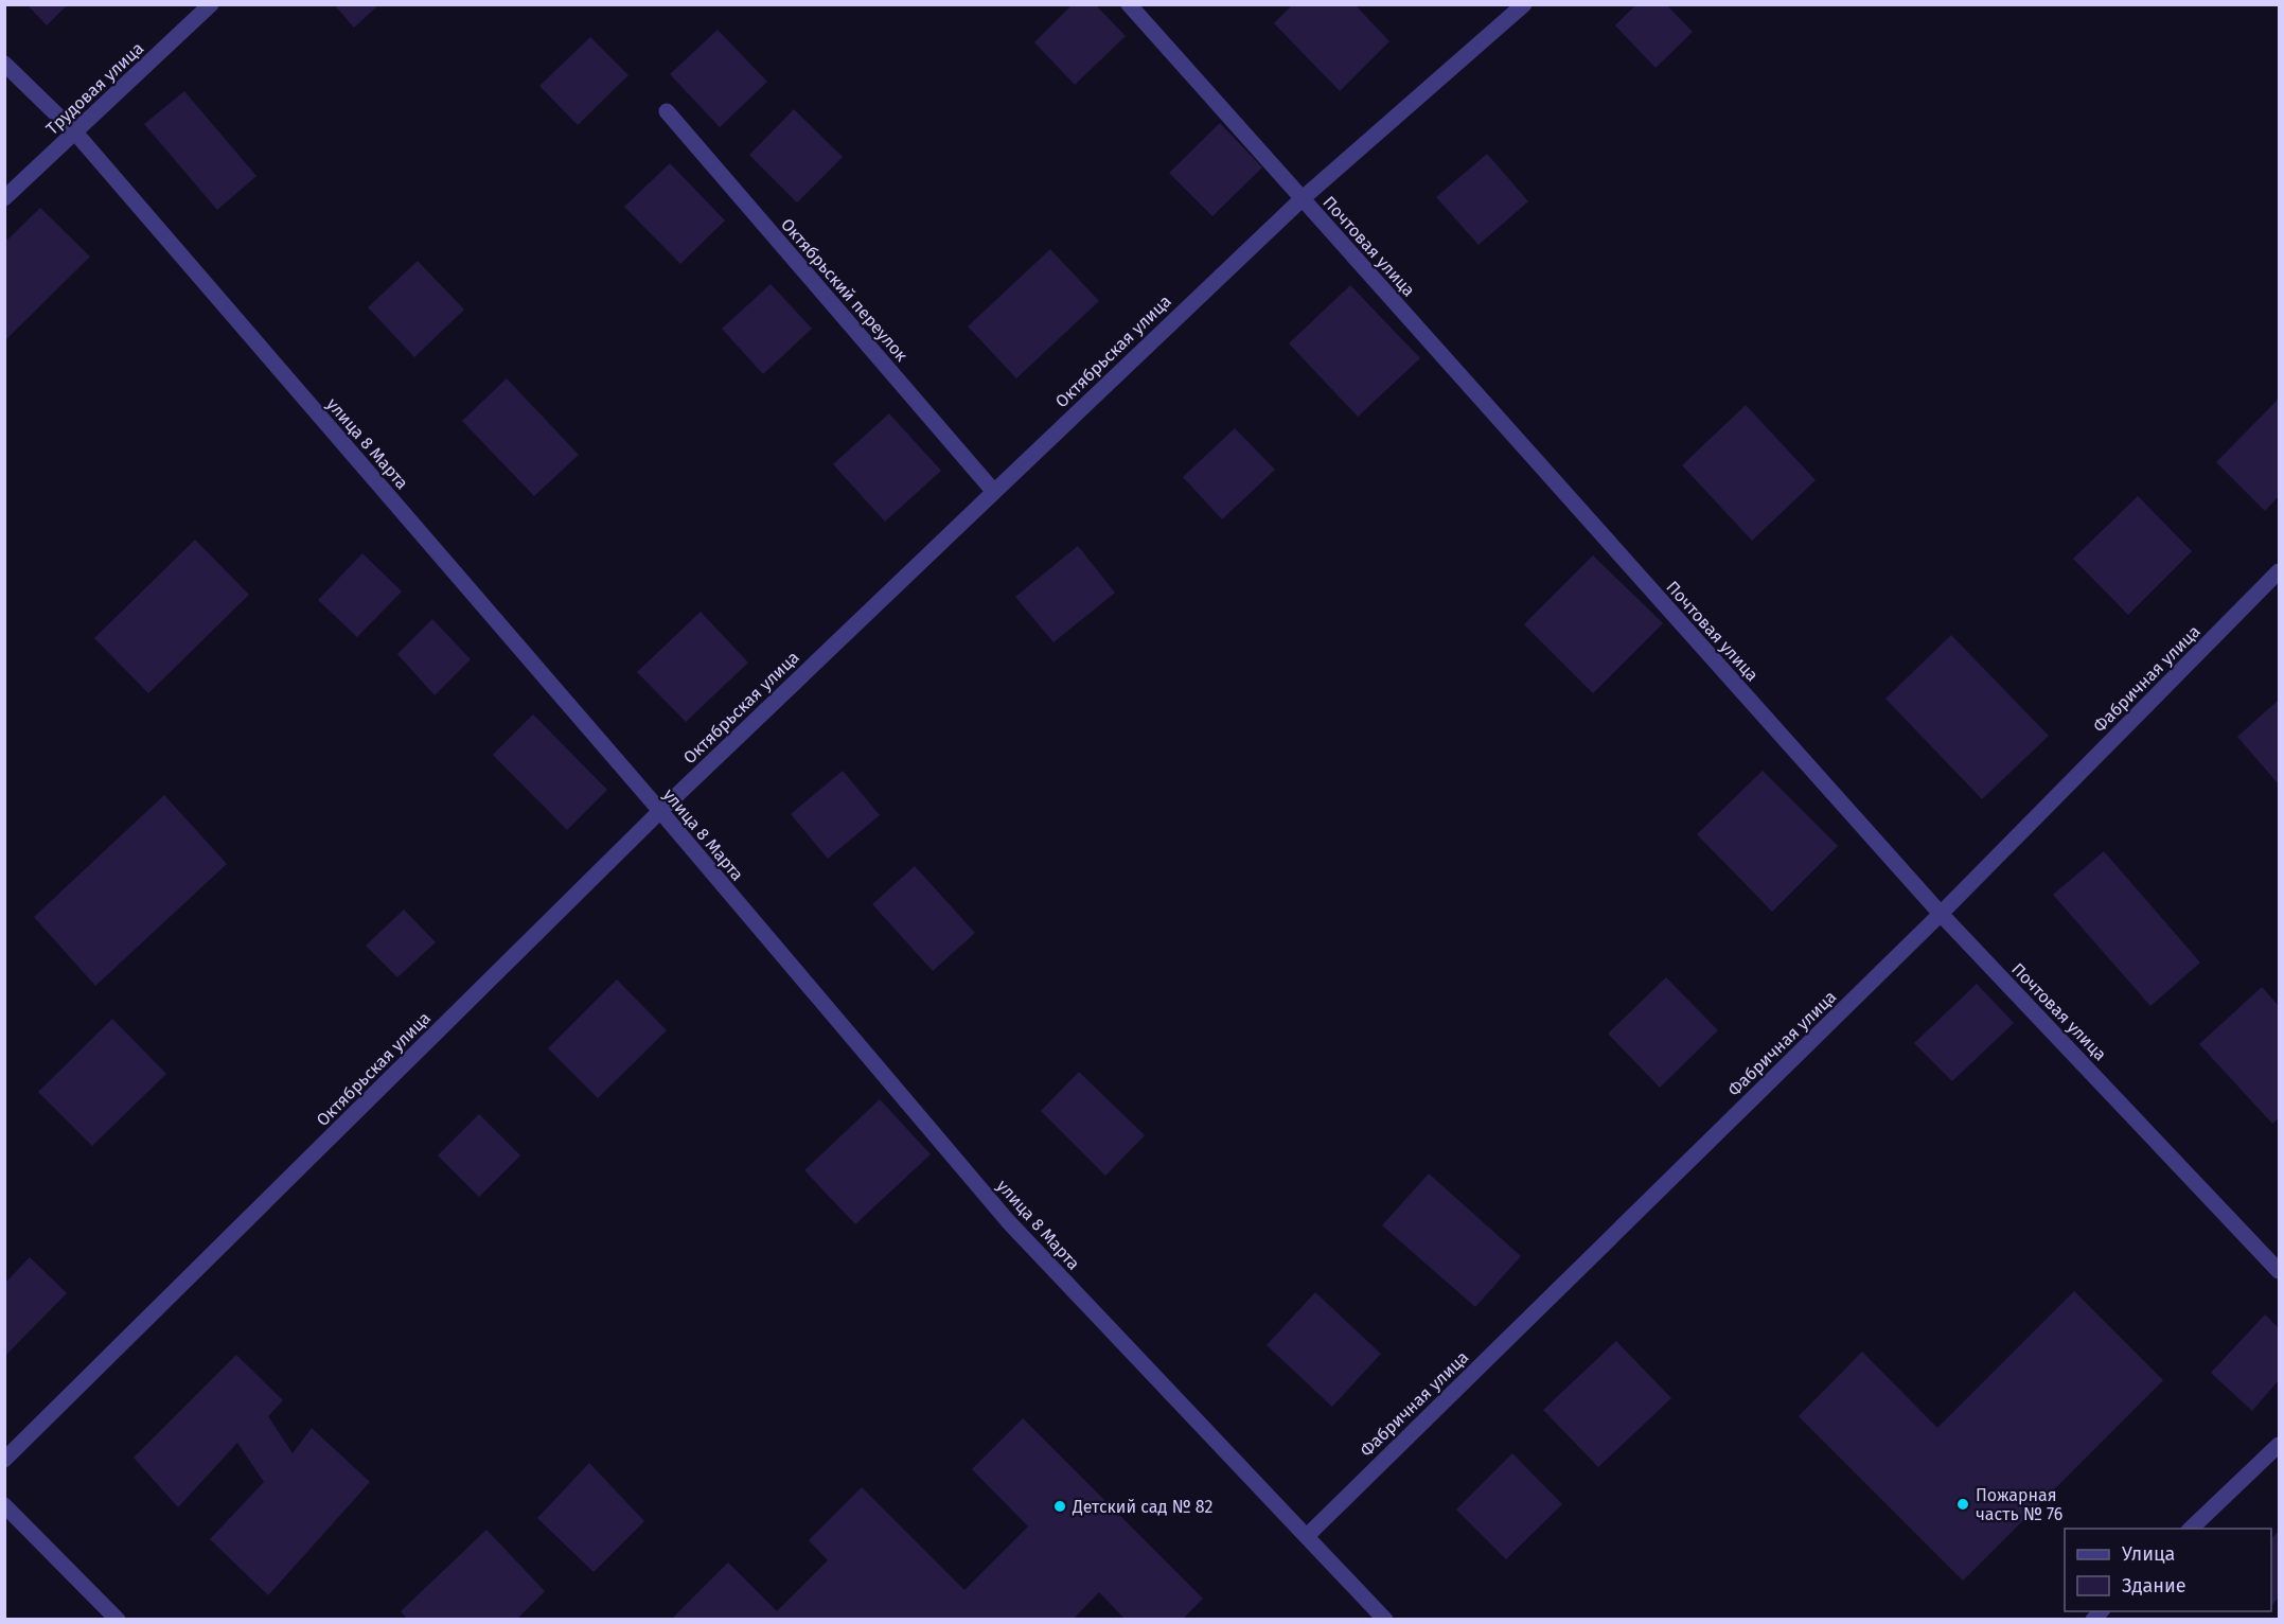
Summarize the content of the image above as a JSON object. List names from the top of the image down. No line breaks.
{"streets":{"street":["Трудовая улица","Почтовая улица","Октябрьский переулок","Октябрьская улица","улица 8 Марта","Фабричная улица"]},"crossings":[["Трудовая улица","улица 8 Марта"],["Почтовая улица","Октябрьская улица"],["Почтовая улица","Фабричная улица"],["Октябрьский переулок","Октябрьская улица"],["Октябрьская улица","улица 8 Марта"],["улица 8 Марта","Фабричная улица"]],"places":["Пожарная часть № 76","Детский сад № 82"],"legend":["Улица","Здание"]}
